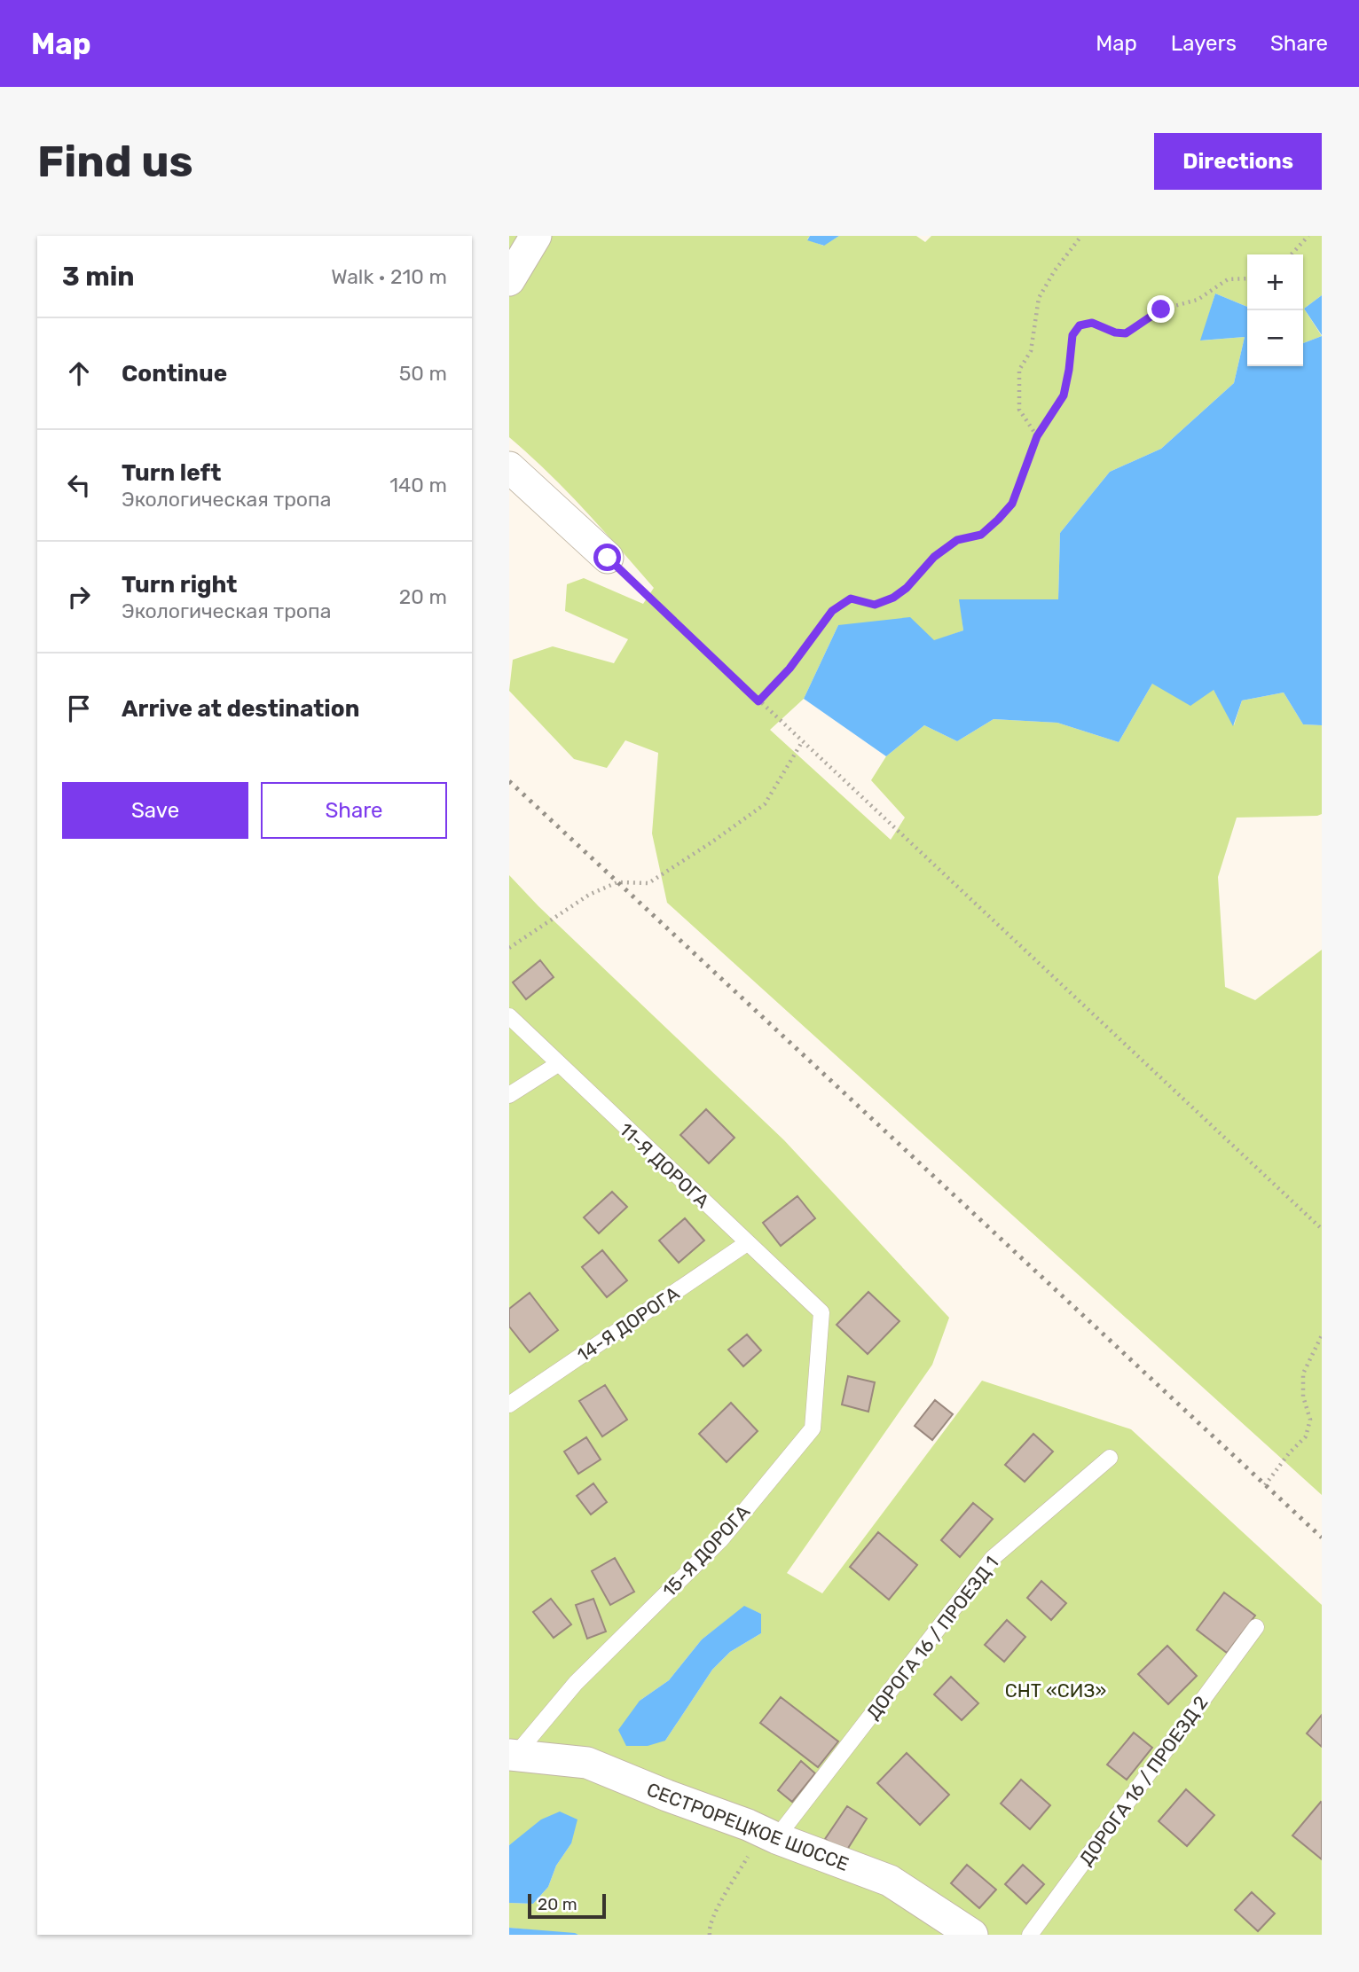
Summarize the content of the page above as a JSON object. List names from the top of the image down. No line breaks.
{"streets":{"street":["СЕСТРОРЕЦКОЕ ШОССЕ"],"lane":["11-Я ДОРОГА","14-Я ДОРОГА","15-Я ДОРОГА","ДОРОГА 16 / ПРОЕЗД 1","ДОРОГА 16 / ПРОЕЗД 2"]},"crossings":[["11-Я ДОРОГА","14-Я ДОРОГА"],["11-Я ДОРОГА","15-Я ДОРОГА"],["15-Я ДОРОГА","СЕСТРОРЕЦКОЕ ШОССЕ"],["ДОРОГА 16 / ПРОЕЗД 1","СЕСТРОРЕЦКОЕ ШОССЕ"]],"parks":["СНТ «СИЗ»"],"scale_bar":"20 m","page":{"header":"Map","nav":["Map","Layers","Share"],"buttons":["Directions",["Save","Share"]],"title":"Find us","heading":["3 min","Walk · 210 m"],"map_buttons":["+","−"],"list":[["Continue","50 m"],["Turn left","Экологическая тропа","140 m"],["Turn right","Экологическая тропа","20 m"],"Arrive at destination"],"scale":"20 m"}}
